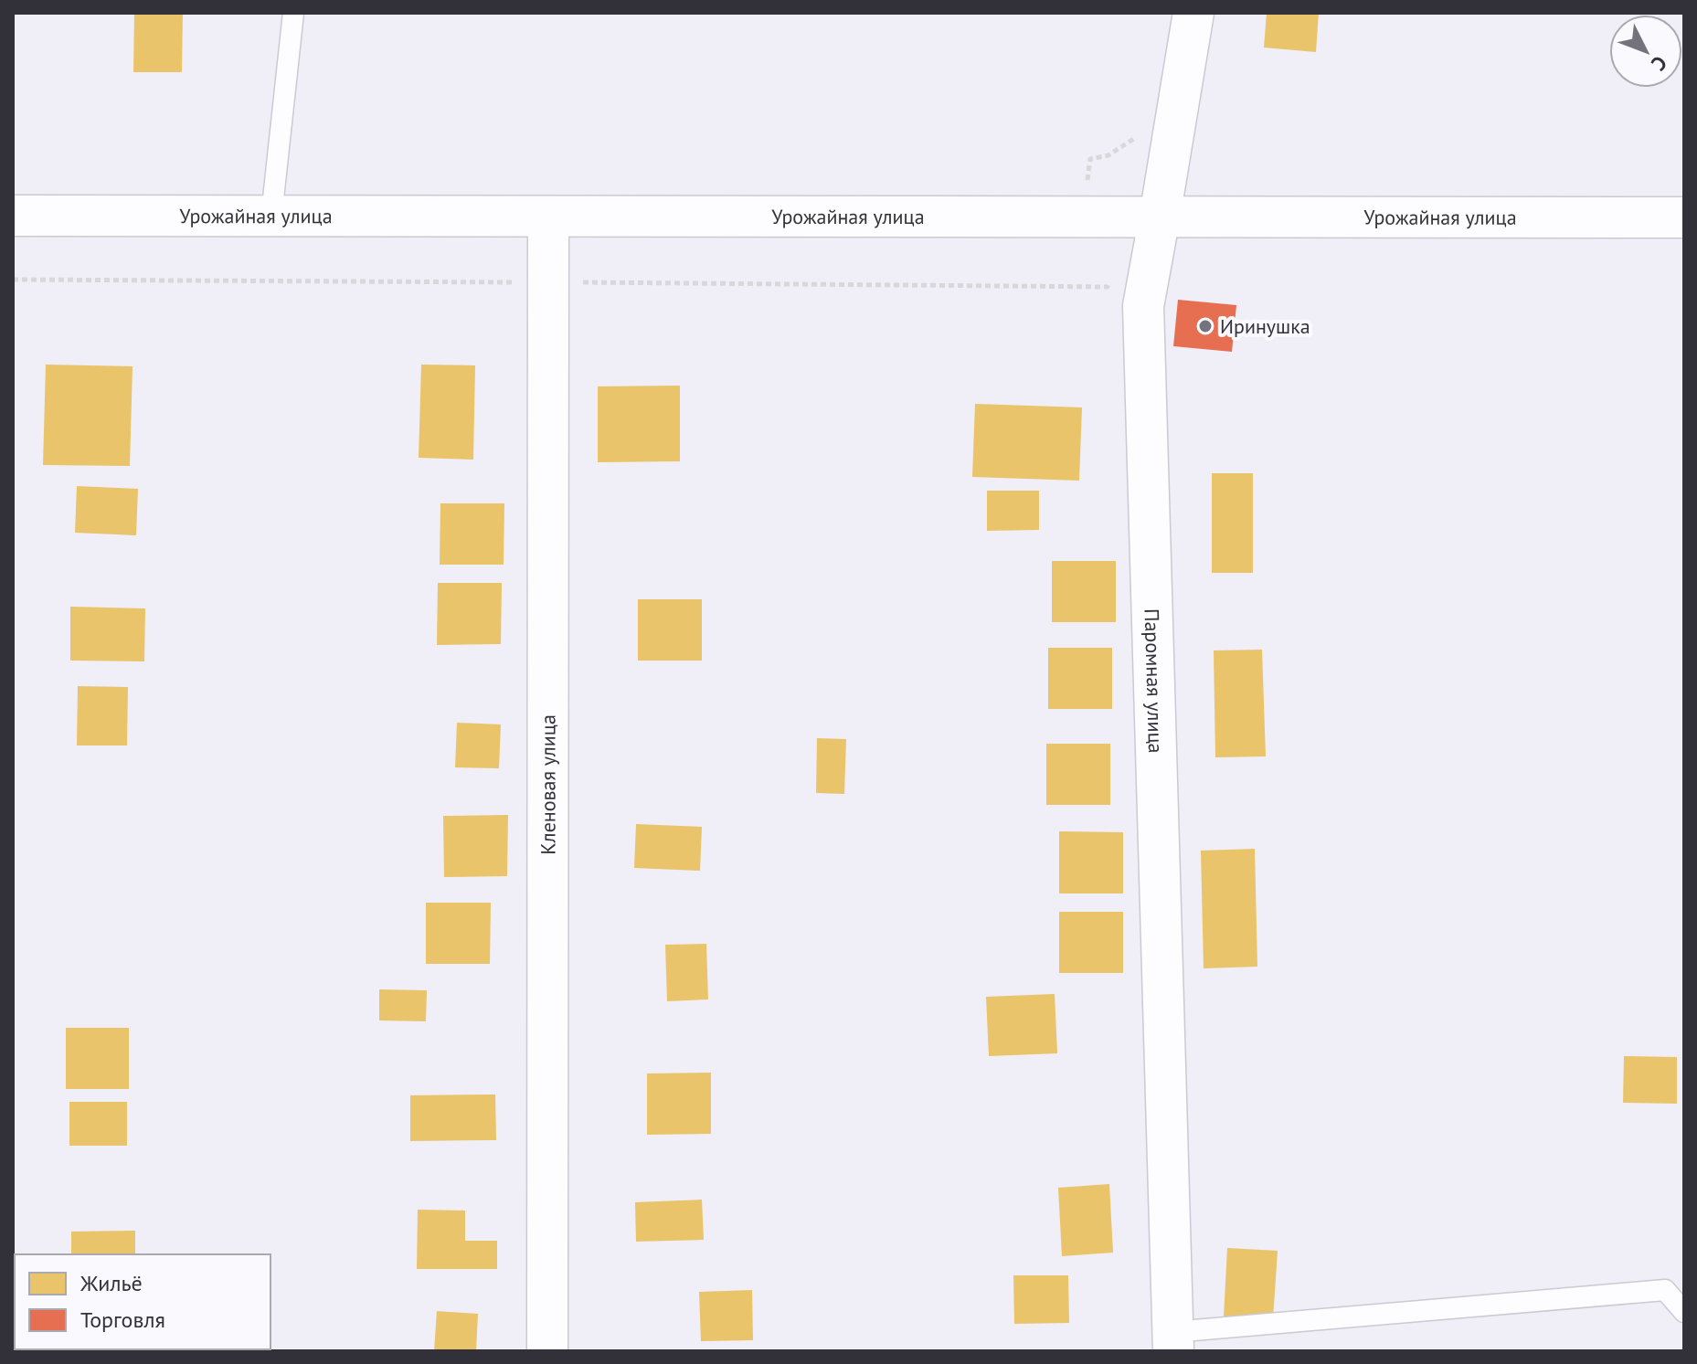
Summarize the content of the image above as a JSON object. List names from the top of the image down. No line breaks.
{"streets":{"street":["Урожайная улица","Паромная улица","Кленовая улица"]},"crossings":[["Урожайная улица","Паромная улица"],["Урожайная улица","Кленовая улица"]],"places":["Иринушка"],"legend":["Жильё","Торговля"],"north":"bottom right"}
